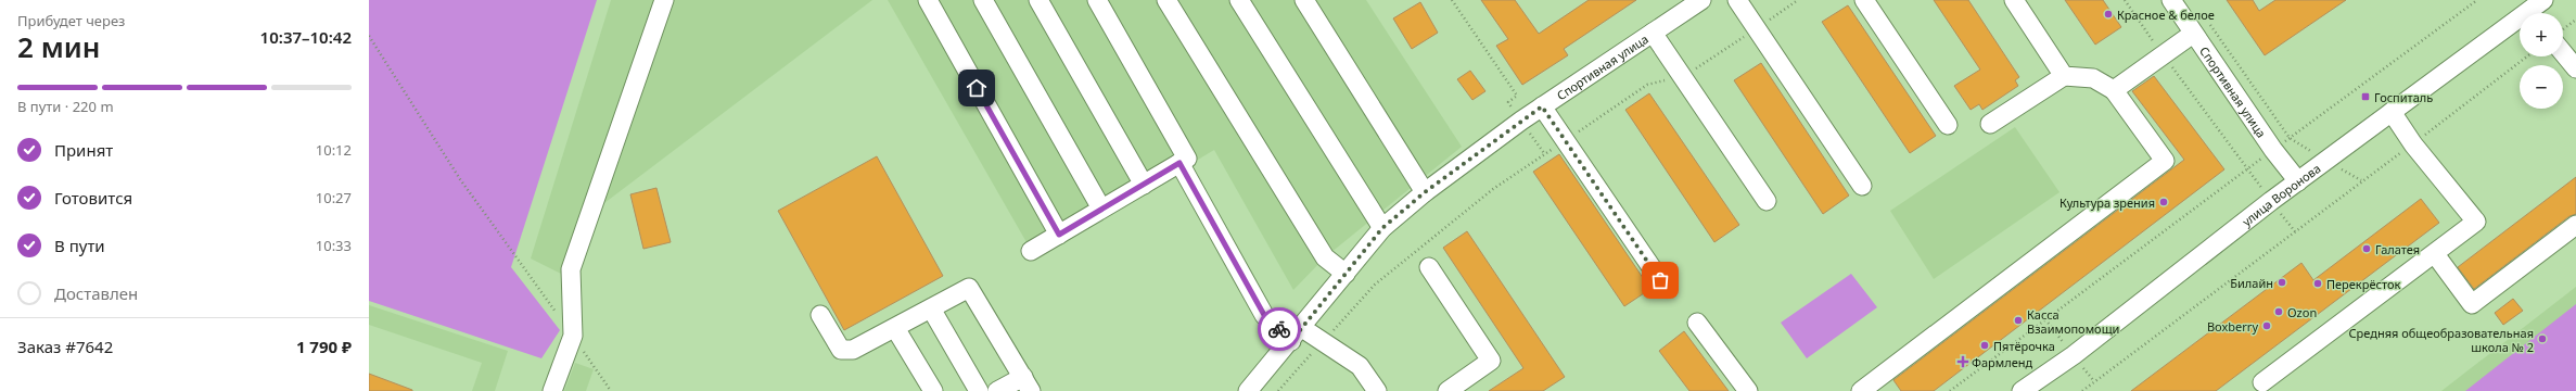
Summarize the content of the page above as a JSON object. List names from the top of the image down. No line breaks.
{"streets":{"street":["Спортивная улица","улица Воронова"]},"crossings":[["Спортивная улица","улица Воронова"]],"places":{"other":["Красное & белое","Культура зрения","Галатея","Билайн","Перекрёсток","Ozon","Касса Взаимопомощи","Boxberry","Средняя общеобразовательная школа № 2","Пятёрочка"],"transit":["Госпиталь"],"health":["Фармленд"]},"page":{"heading":["2 мин","Прибудет через","10:37–10:42"],"panel":["Заказ #7642","1 790 ₽"],"map_buttons":["+","−"],"bar":"В пути · 220 m","list":[["Принят","10:12"],["Готовится","10:27"],["В пути","10:33"],"Доставлен"]}}
